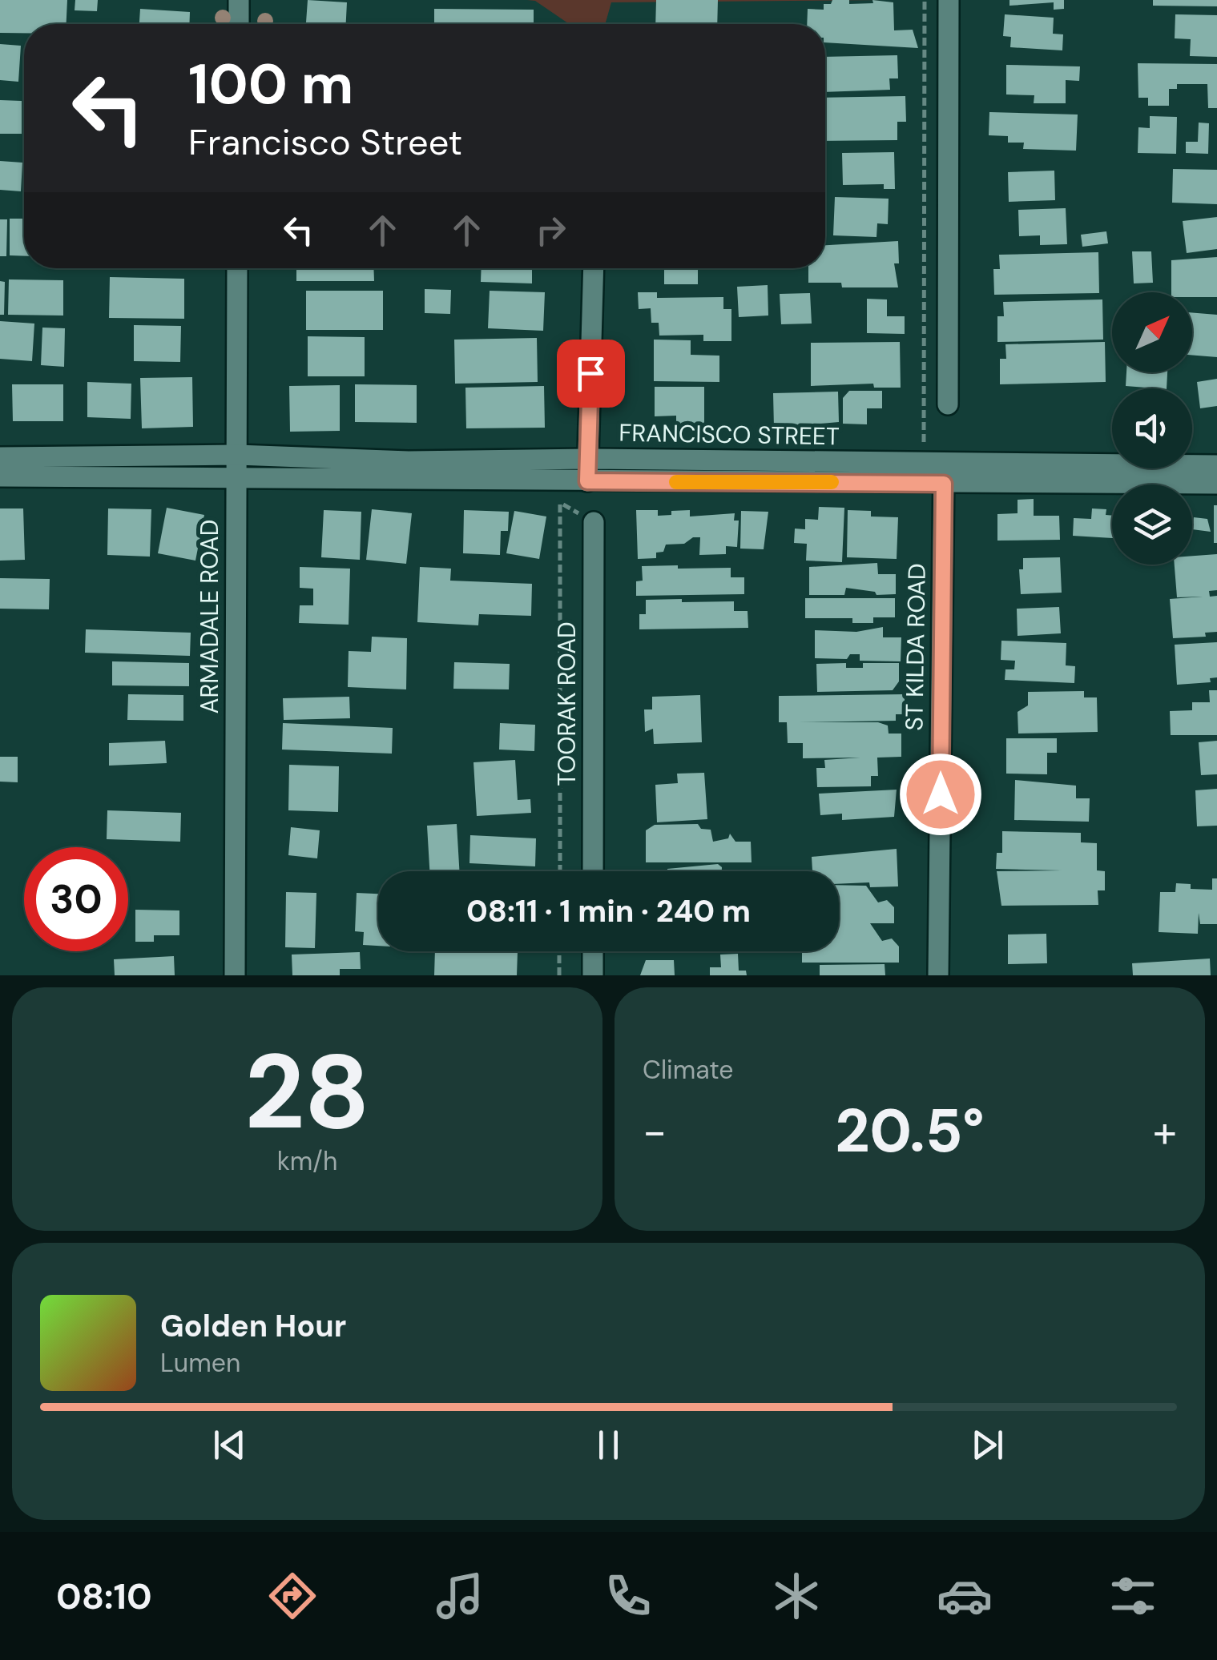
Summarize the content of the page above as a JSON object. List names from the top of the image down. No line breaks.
{"streets":{"street":["FRANCISCO STREET","ARMADALE ROAD","ST KILDA ROAD","TOORAK ROAD"]},"crossings":[["FRANCISCO STREET","ARMADALE ROAD"],["FRANCISCO STREET","ST KILDA ROAD"]],"north":"top right","page":{"turn":["100 m","Francisco Street"],"limit":"30","trip":"08:11 · 1 min · 240 m","tile":[["28","km/h"],"Climate"],"heat":["−","20.5°","+"],"song":["Golden Hour","Lumen"],"tabs":"08:10"}}
